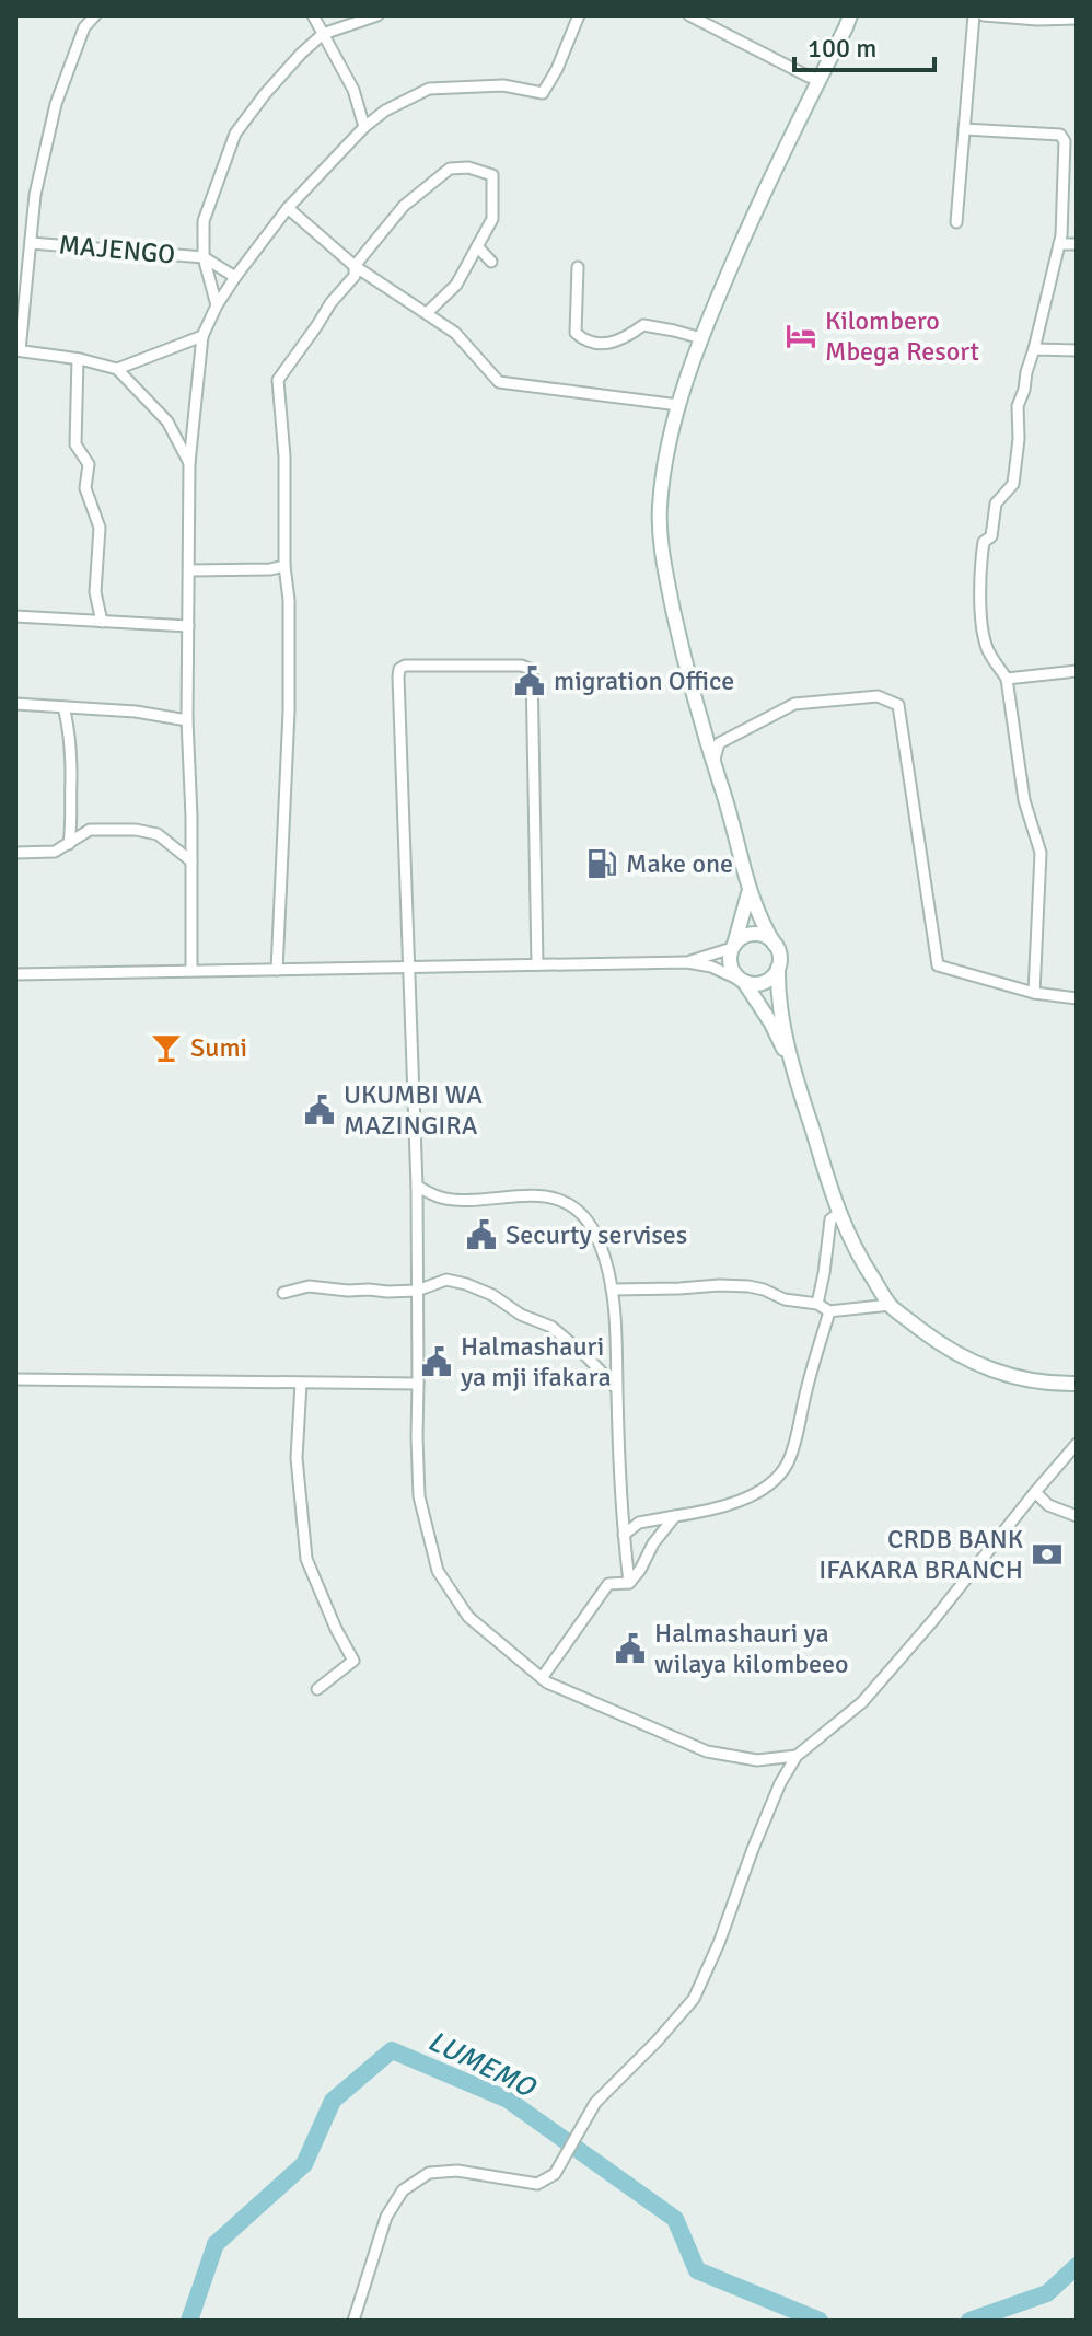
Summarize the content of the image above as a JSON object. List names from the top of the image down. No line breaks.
{"streets":{"street":["MAJENGO"]},"water":["LUMEMO"],"places":{"hotel":["Kilombero Mbega Resort"],"public building":["migration Office","UKUMBI WA MAZINGIRA","Securty servises","Halmashauri ya mji ifakara","Halmashauri ya wilaya kilombeeo"],"fuel station":["Make one"],"bar":["Sumi"],"bank":["CRDB BANK IFAKARA BRANCH"]},"scale_bar":"100 m"}
